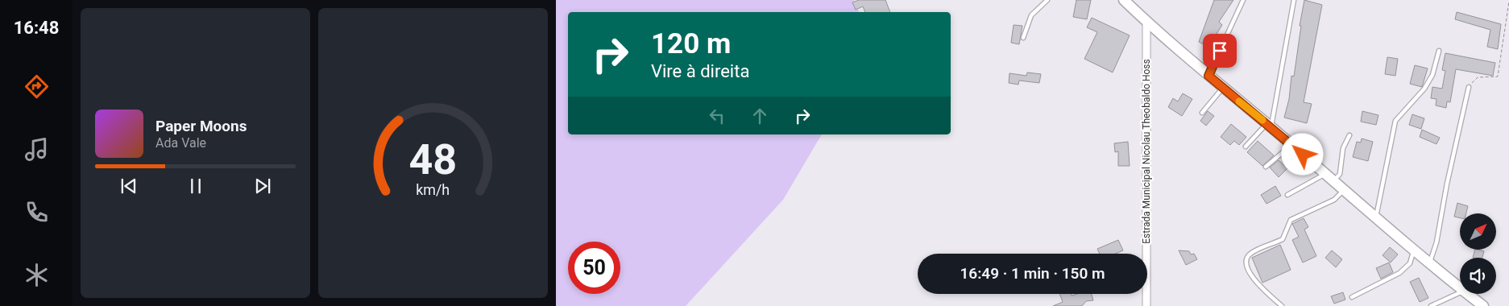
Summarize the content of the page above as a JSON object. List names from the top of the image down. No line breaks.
{"streets":{"street":["Estrada Municipal Nicolau Theobaldo Hoss"]},"north":"top right","page":{"tabs":"16:48","turn":["120 m","Vire à direita"],"song":["Paper Moons","Ada Vale"],"limit":"50","trip":"16:49 · 1 min · 150 m","gauge":["48","km/h"]}}
